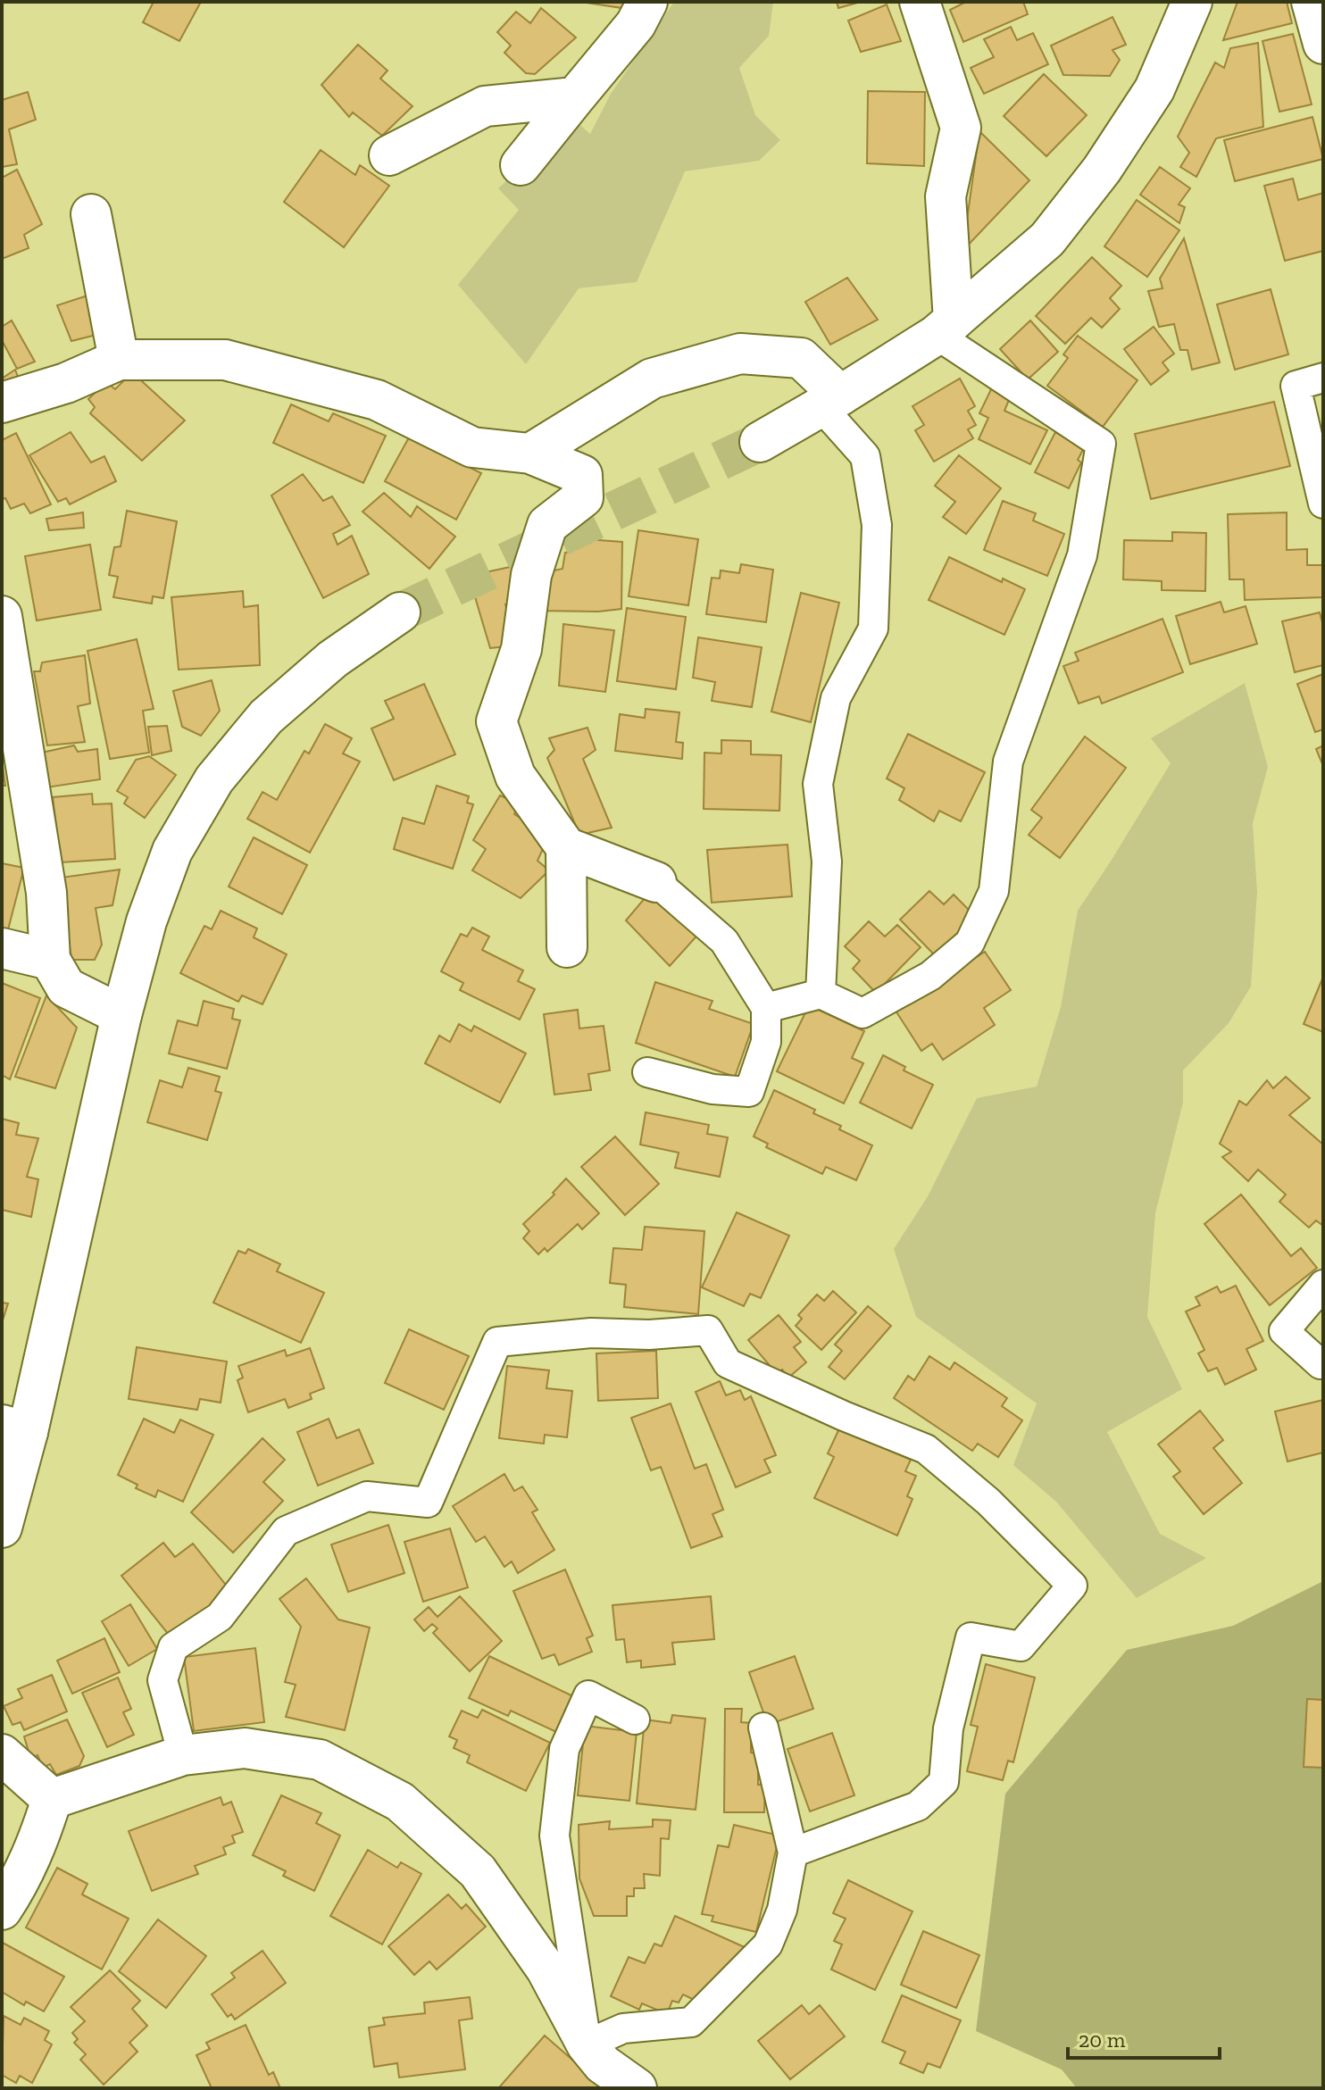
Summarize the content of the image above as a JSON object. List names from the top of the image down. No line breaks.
{"scale_bar":"20 m"}
